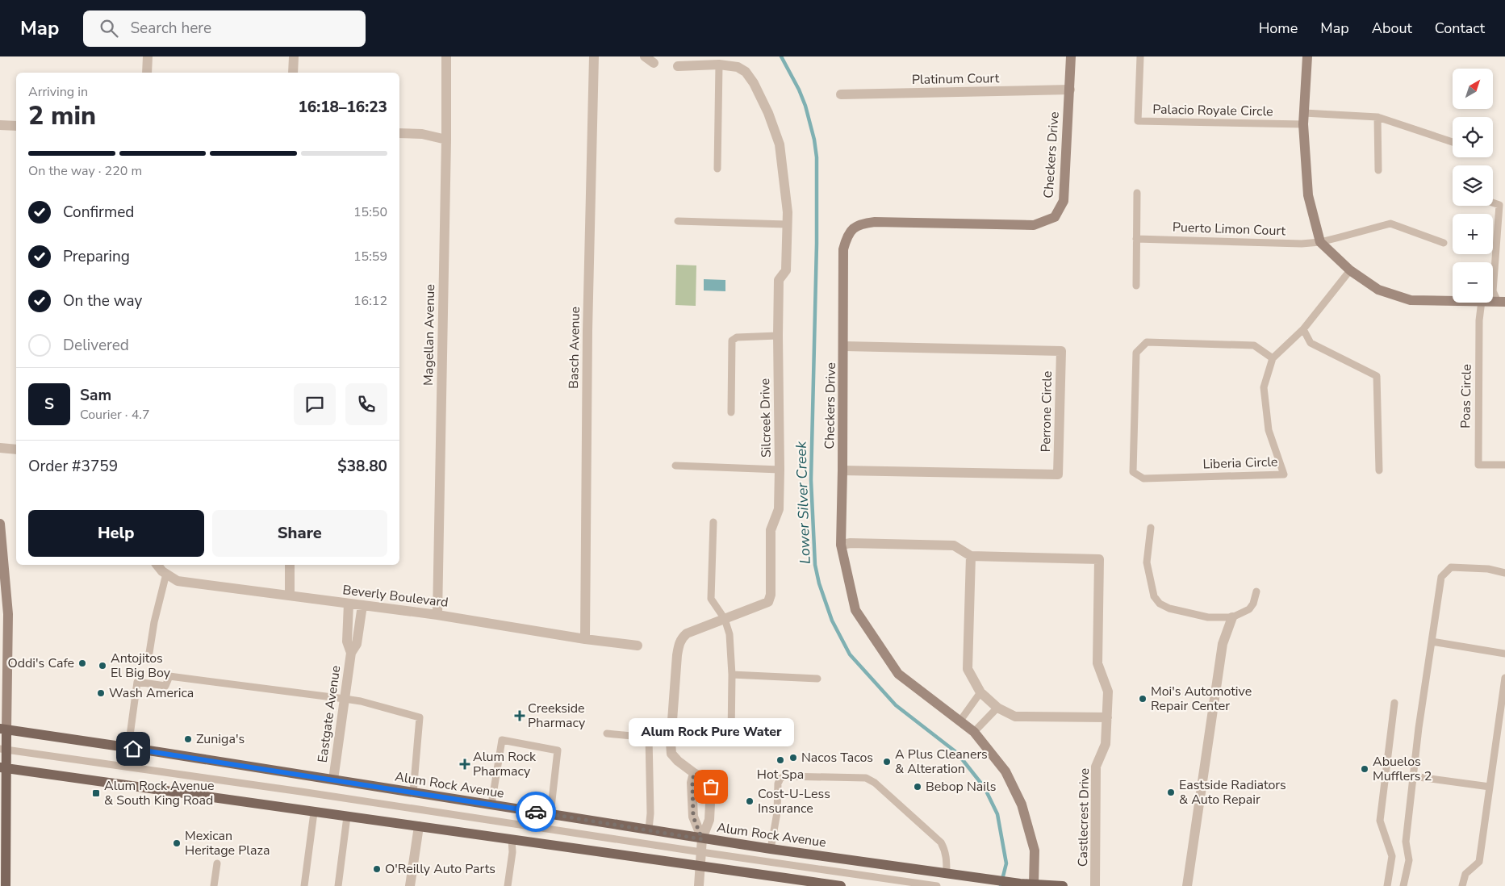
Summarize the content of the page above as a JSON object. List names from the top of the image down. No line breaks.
{"streets":{"main road":["Alum Rock Avenue"],"street":["Platinum Court","Checkers Drive","Magellan Avenue","Basch Avenue","Perrone Circle","Silcreek Drive","Beverly Boulevard","Eastgate Avenue","Castlecrest Drive"],"lane":["Palacio Royale Circle","Puerto Limon Court","Poas Circle","Liberia Circle"]},"crossings":[["Platinum Court","Checkers Drive"],["Checkers Drive","Perrone Circle"],["Checkers Drive","Alum Rock Avenue"],["Magellan Avenue","Beverly Boulevard"],["Basch Avenue","Beverly Boulevard"],["Silcreek Drive","Alum Rock Avenue"],["Beverly Boulevard","Eastgate Avenue"],["Eastgate Avenue","Alum Rock Avenue"]],"water":["Lower Silver Creek"],"places":{"other":["Oddi's Cafe","Antojitos El Big Boy","Wash America","Moi's Automotive Repair Center","Zuniga's","Nacos Tacos","Hot Spa","A Plus Cleaners & Alteration","Abuelos Mufflers 2","Alum Rock Pure Water","Bebop Nails","Eastside Radiators & Auto Repair","Cost-U-Less Insurance","Mexican Heritage Plaza","O'Reilly Auto Parts"],"health":["Creekside Pharmacy","Alum Rock Pharmacy"],"transit":["Alum Rock Avenue & South King Road"]},"north":"top right","page":{"header":"Map","search":"Search here","nav":["Home","Map","About","Contact"],"map_buttons":["+","−"],"heading":["2 min","Arriving in","16:18–16:23"],"panel":["Sam","Courier · 4.7","Order #3759","$38.80"],"bar":"On the way · 220 m","list":[["Confirmed","15:50"],["Preparing","15:59"],["On the way","16:12"],"Delivered"],"round":"S","buttons":["Help","Share"],"bubble":"Alum Rock Pure Water"}}
